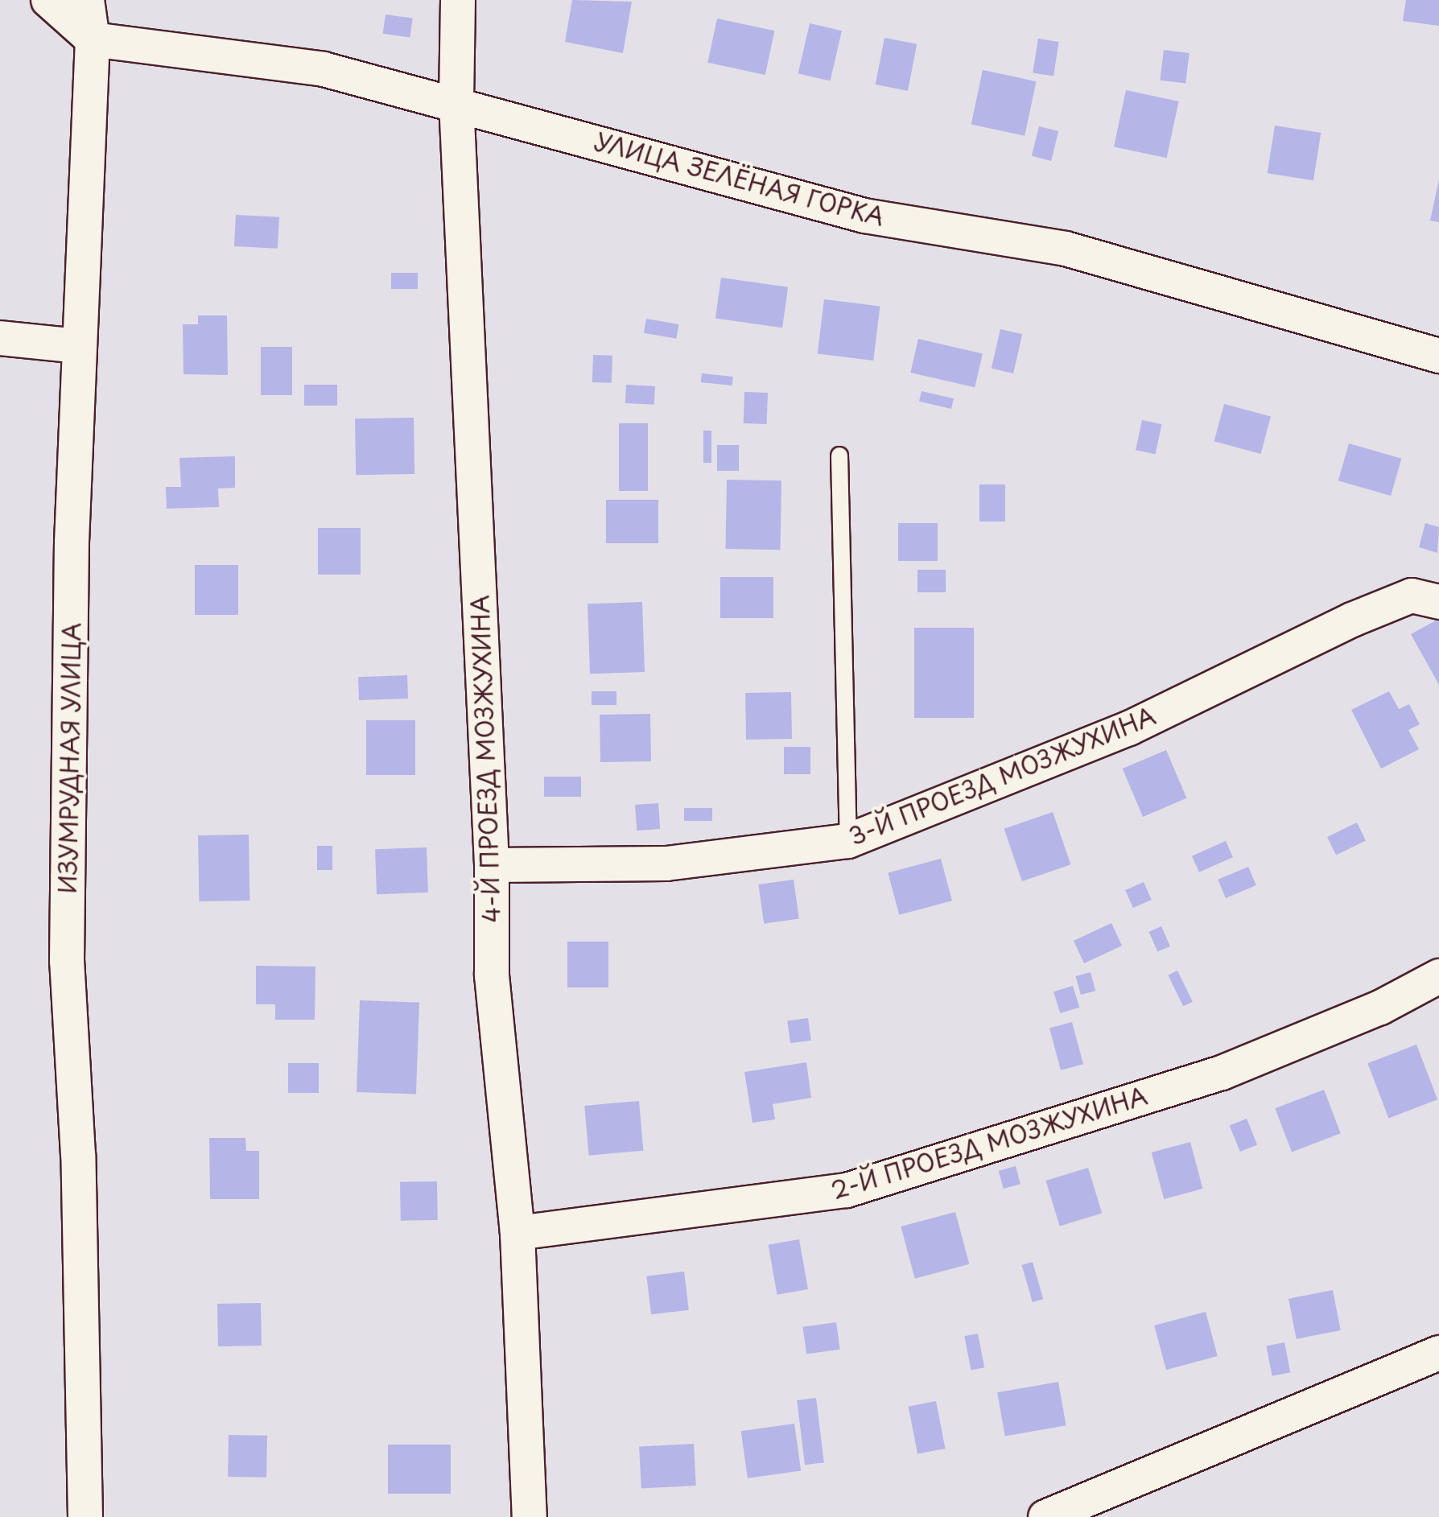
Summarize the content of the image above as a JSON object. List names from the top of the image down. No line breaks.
{"streets":{"street":["УЛИЦА ЗЕЛЁНАЯ ГОРКА","ИЗУМРУДНАЯ УЛИЦА","4-Й ПРОЕЗД МОЗЖУХИНА","3-Й ПРОЕЗД МОЗЖУХИНА","2-Й ПРОЕЗД МОЗЖУХИНА"]},"crossings":[["УЛИЦА ЗЕЛЁНАЯ ГОРКА","ИЗУМРУДНАЯ УЛИЦА"],["УЛИЦА ЗЕЛЁНАЯ ГОРКА","4-Й ПРОЕЗД МОЗЖУХИНА"],["4-Й ПРОЕЗД МОЗЖУХИНА","3-Й ПРОЕЗД МОЗЖУХИНА"],["4-Й ПРОЕЗД МОЗЖУХИНА","2-Й ПРОЕЗД МОЗЖУХИНА"]]}
